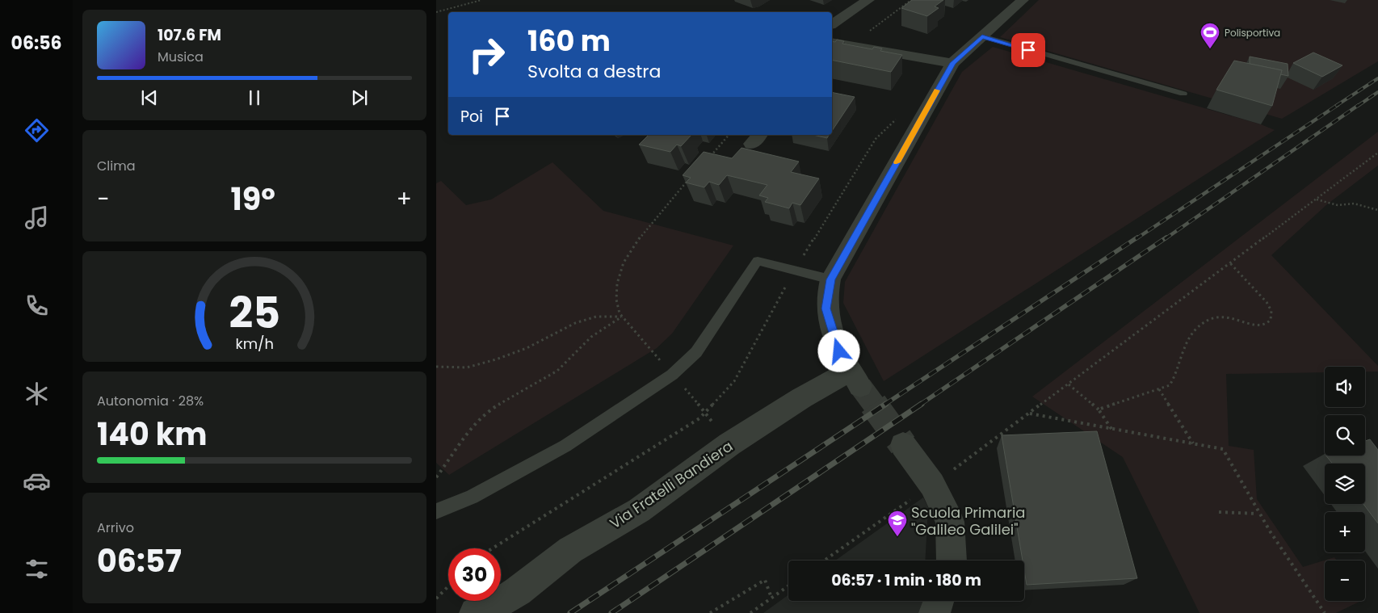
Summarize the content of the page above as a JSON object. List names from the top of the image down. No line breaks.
{"streets":{"street":["Via Fratelli Bandiera"]},"places":{"sports":["Polisportiva"],"school or university":["Scuola Primaria \"Galileo Galilei\""]},"page":{"tabs":"06:56","turn":["160 m","Svolta a destra"],"song":["107.6 FM","Musica"],"then":"Poi","tile":["Clima",["Autonomia · 28%","140 km"],["Arrivo","06:57"]],"heat":["−","19°","+"],"map_buttons":["+","−"],"limit":"30","trip":"06:57 · 1 min · 180 m","gauge":["25","km/h"]}}
